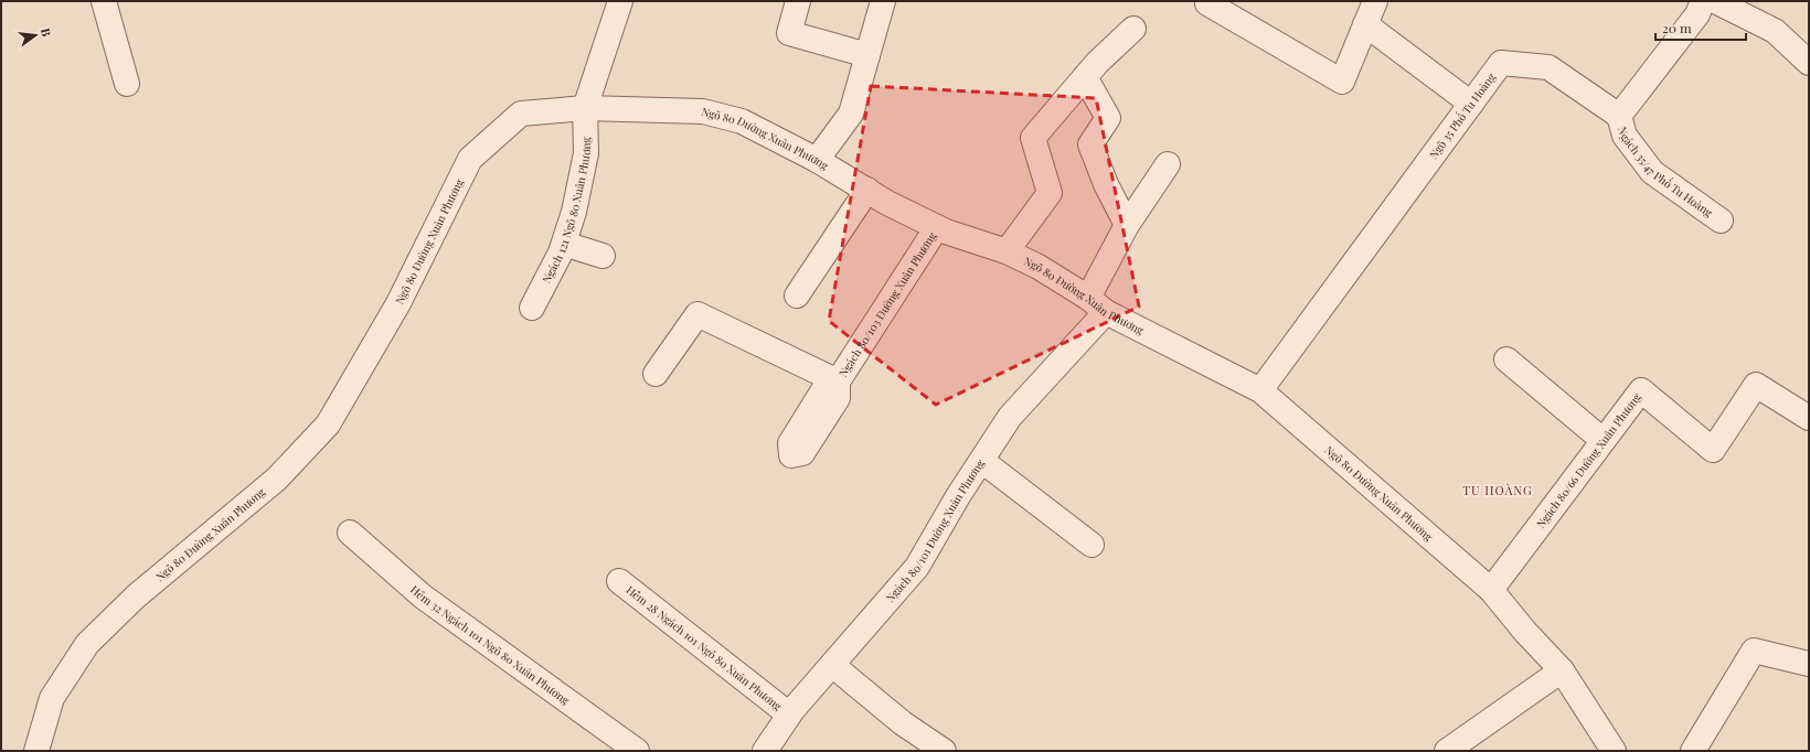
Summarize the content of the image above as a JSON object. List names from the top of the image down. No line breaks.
{"streets":{"street":["Ngõ 35 Phố Tu Hoàng","Ngõ 80 Đường Xuân Phương","Ngách 35/47 Phố Tu Hoàng","Ngách 121 Ngõ 80 Xuân Phương","Ngách 80/103 Đường Xuân Phương","Ngách 80/66 Đường Xuân Phương","Ngách 80/101 Đường Xuân Phương","Hẻm 32 Ngách 101 Ngõ 80 Xuân Phương","Hẻm 28 Ngách 101 Ngõ 80 Xuân Phương"]},"crossings":[["Ngõ 35 Phố Tu Hoàng","Ngõ 80 Đường Xuân Phương"],["Ngõ 35 Phố Tu Hoàng","Ngách 35/47 Phố Tu Hoàng"],["Ngõ 80 Đường Xuân Phương","Ngách 121 Ngõ 80 Xuân Phương"],["Ngõ 80 Đường Xuân Phương","Ngách 80/103 Đường Xuân Phương"],["Ngõ 80 Đường Xuân Phương","Ngách 80/66 Đường Xuân Phương"],["Ngõ 80 Đường Xuân Phương","Ngách 80/101 Đường Xuân Phương"],["Ngách 80/101 Đường Xuân Phương","Hẻm 28 Ngách 101 Ngõ 80 Xuân Phương"]],"districts":["TU HOÀNG"],"scale_bar":"20 m","north":"right"}
